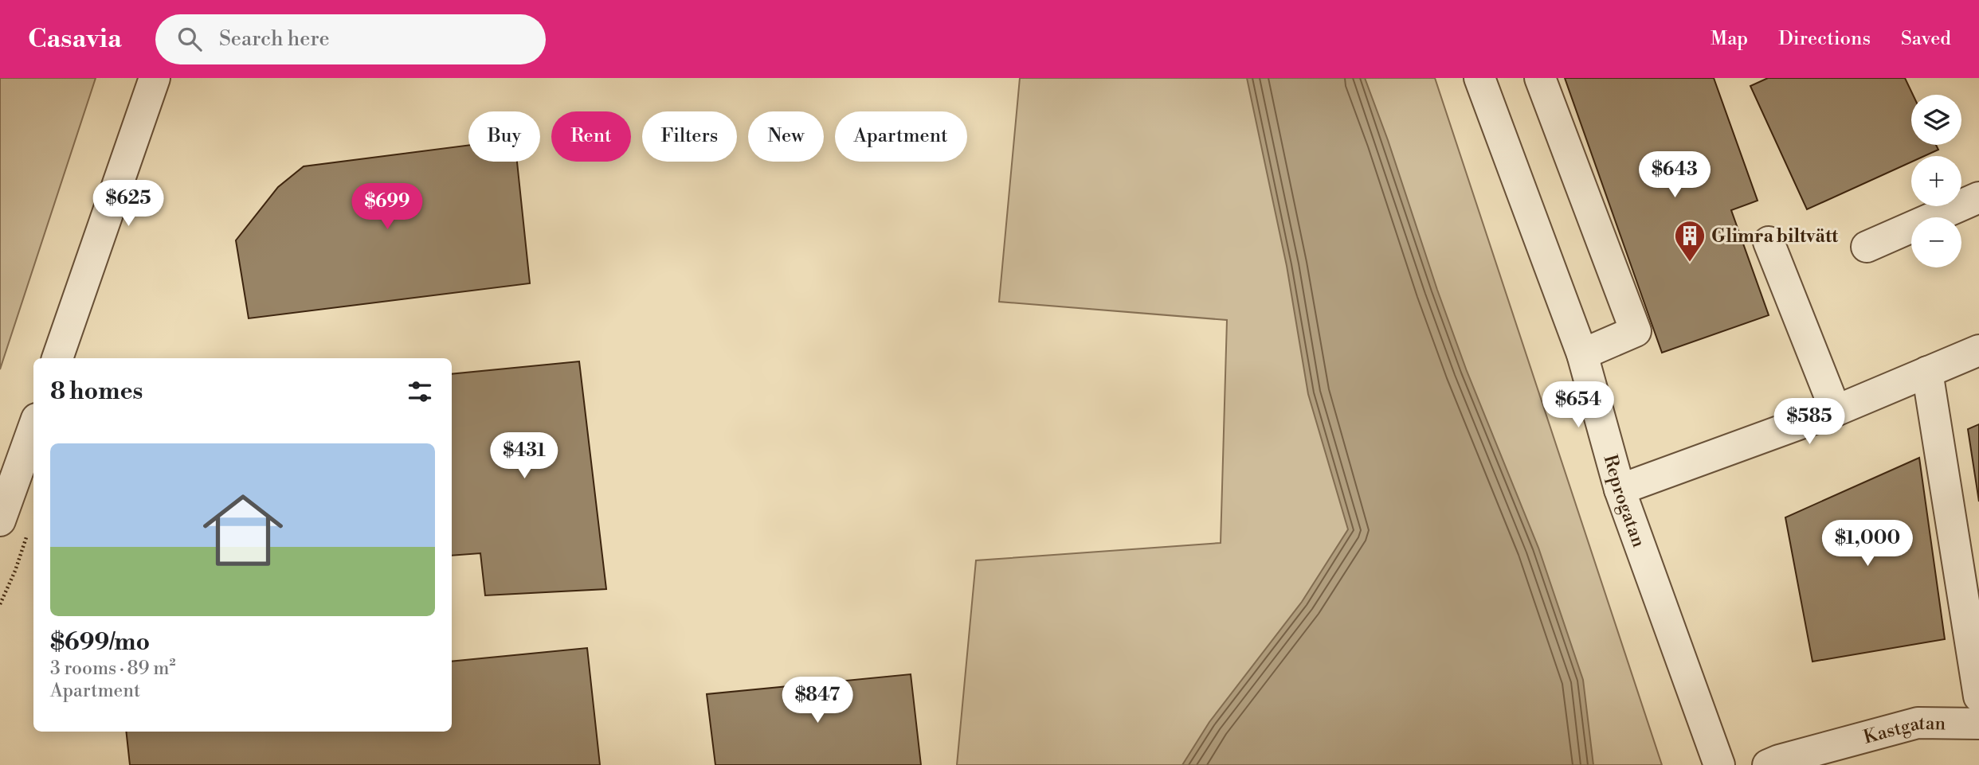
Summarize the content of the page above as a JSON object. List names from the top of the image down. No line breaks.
{"streets":{"street":["Reprogatan","Kastgatan"]},"places":{"building":["Glimra biltvätt"]},"page":{"header":"Casavia","search":"Search here","nav":["Map","Directions","Saved"],"map_buttons":["+","−"],"chip":["Buy","Rent","Filters","New","Apartment"],"price":["$643","$625","$699","$654","$585","$431","$1,000","$847"],"heading":"8 homes","list":[{"name":"$699/mo","note":"3 rooms · 89 m² · Apartment"}]}}
